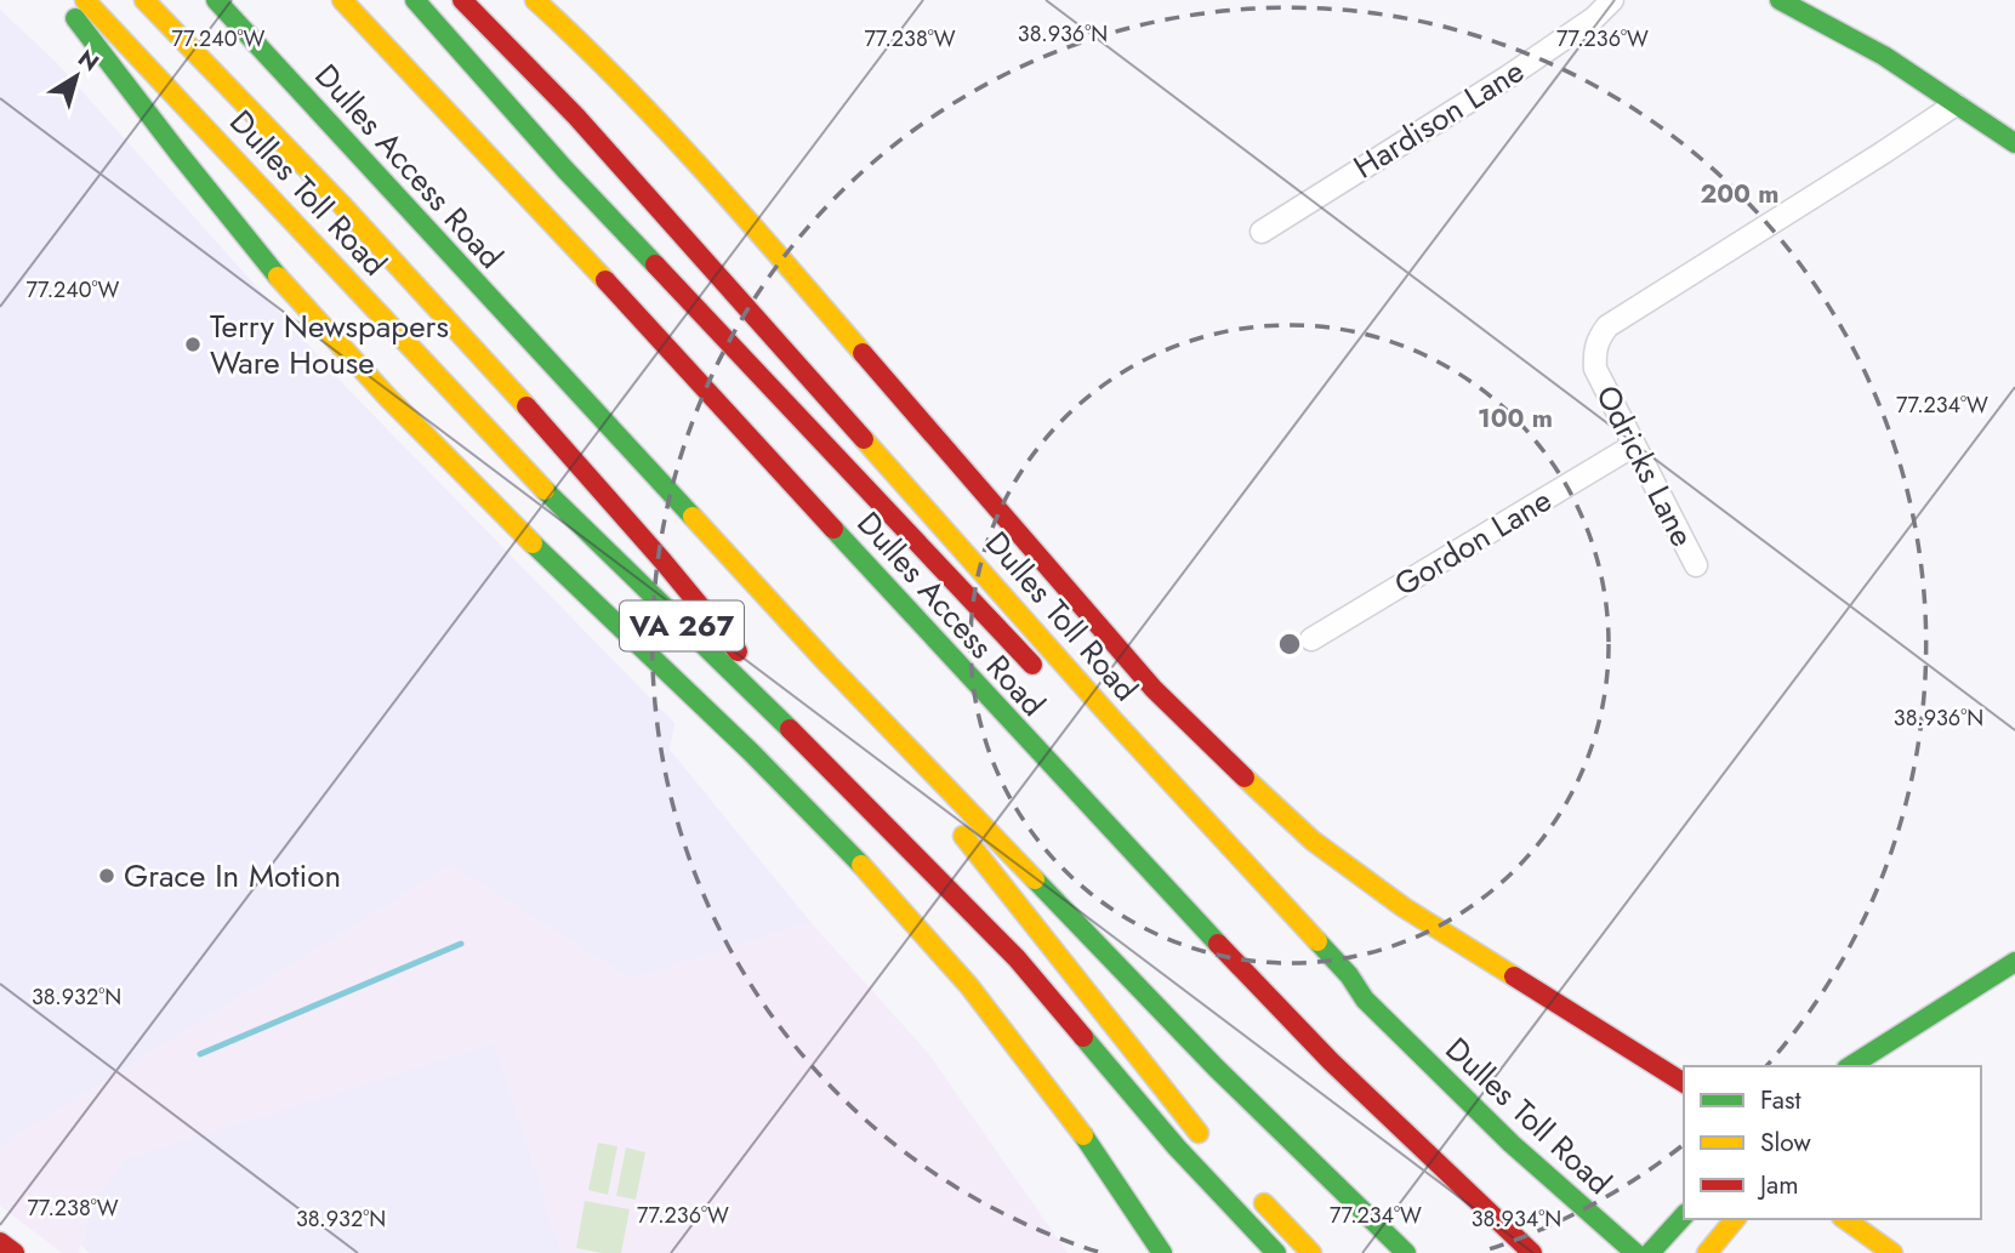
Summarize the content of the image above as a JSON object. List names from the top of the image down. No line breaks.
{"streets":{"main road":["Dulles Access Road","Dulles Toll Road","VA 267"],"street":["Hardison Lane","Odricks Lane","Gordon Lane"]},"crossings":[["Odricks Lane","Gordon Lane"]],"places":["Terry Newspapers Ware House","Grace In Motion"],"legend":["Fast","Slow","Jam"],"north":"top right","coordinates":["38.936°N","77.240°W","77.238°W","77.236°W","77.234°W","38.932°N","38.934°N"],"rings":["200 m","100 m"]}
